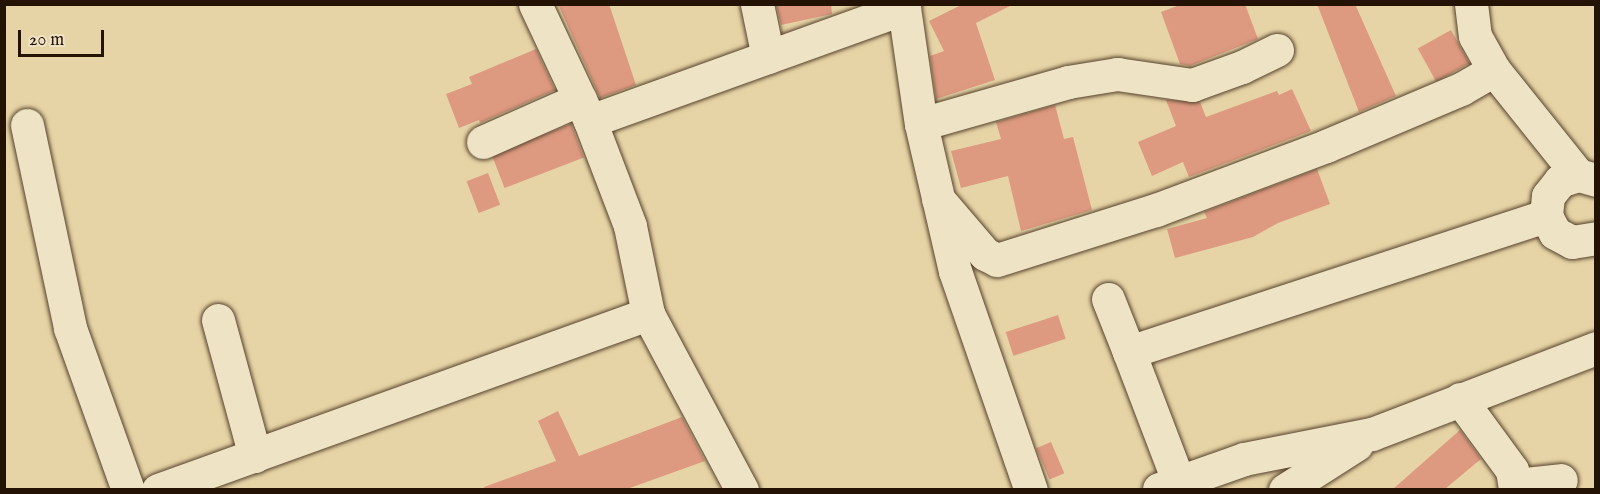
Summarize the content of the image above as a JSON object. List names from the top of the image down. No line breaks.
{"scale_bar":"20 m"}
